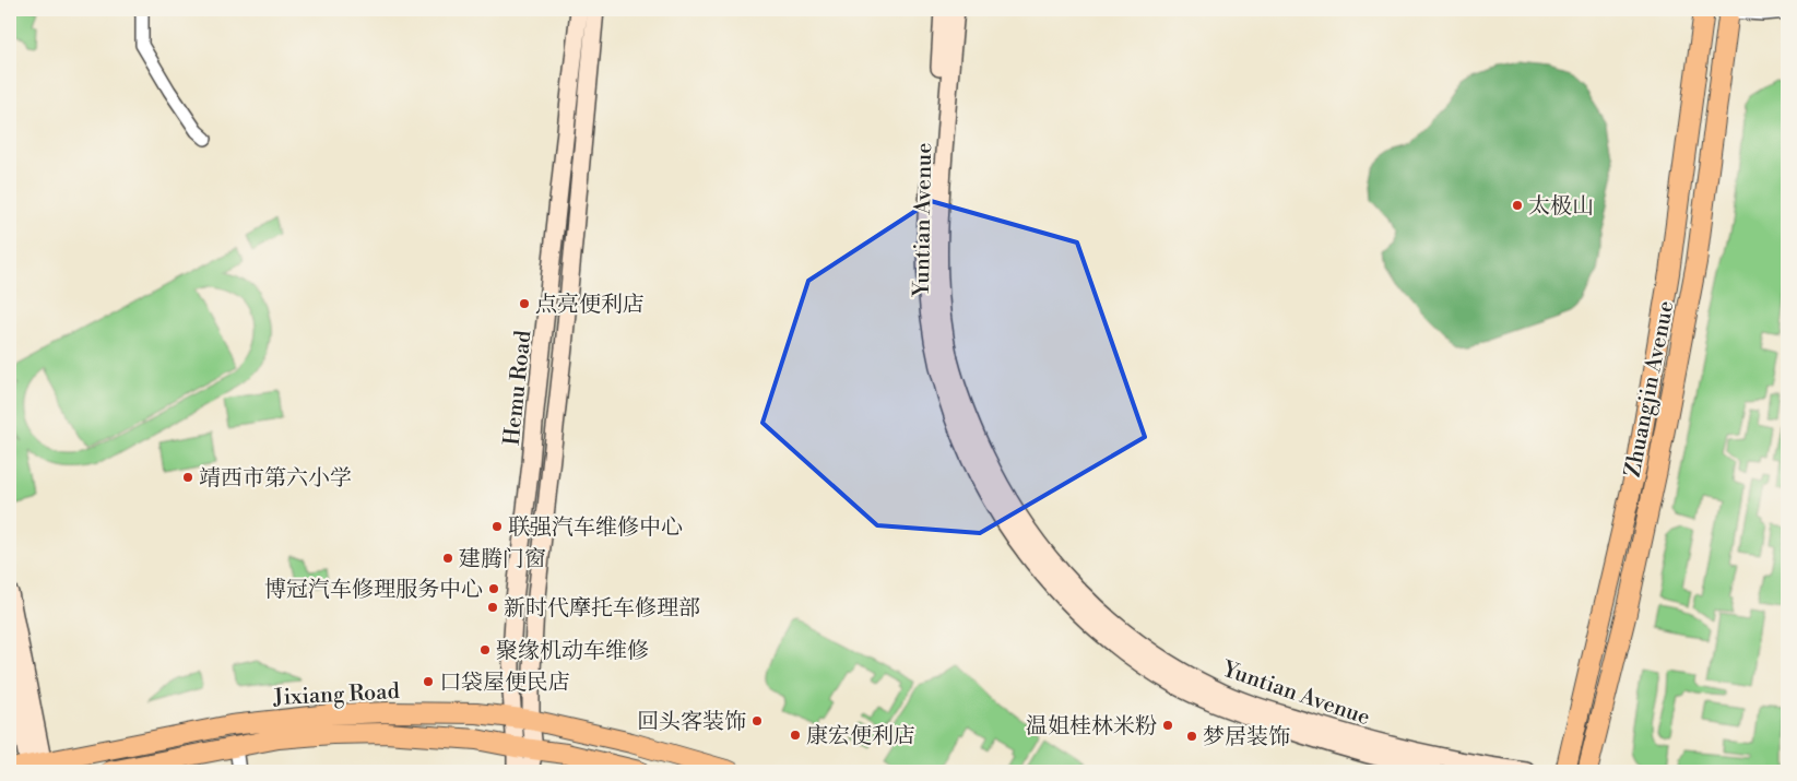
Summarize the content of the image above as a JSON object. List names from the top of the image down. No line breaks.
{"streets":{"main road":["Yuntian Avenue","Hemu Road","Zhuangjin Avenue","Jixiang Road"]},"crossings":[["Hemu Road","Jixiang Road"]],"places":["太极山","点亮便利店","靖西市第六小学","联强汽车维修中心","建腾门窗","博冠汽车修理服务中心","新时代摩托车修理部","聚缘机动车维修","口袋屋便民店","回头客装饰","温姐桂林米粉","康宏便利店","梦居装饰"]}
